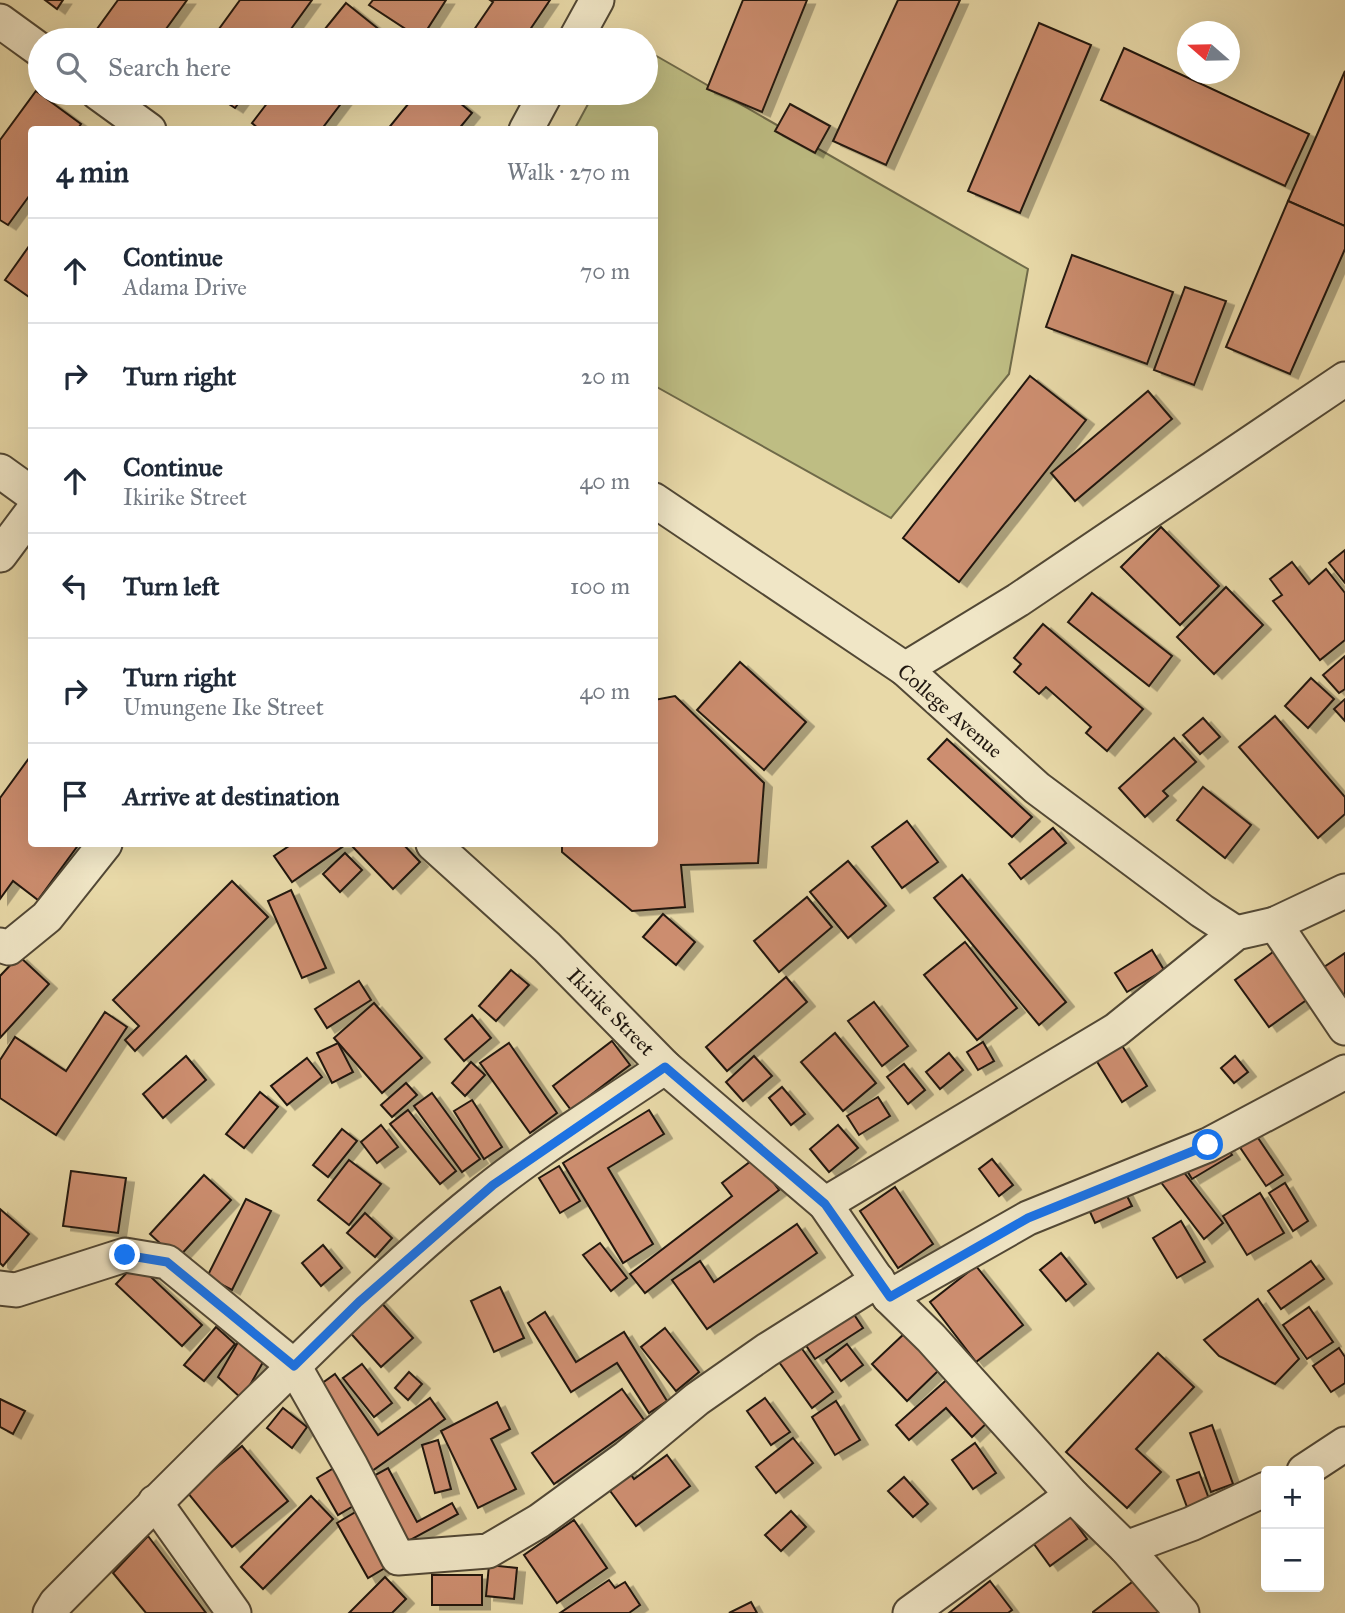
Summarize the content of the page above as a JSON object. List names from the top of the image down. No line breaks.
{"streets":{"street":["College Avenue","Ikirike Street"]},"north":"left","page":{"search":"Search here","heading":["4 min","Walk · 270 m"],"list":[["Continue","Adama Drive","70 m"],["Turn right","20 m"],["Continue","Ikirike Street","40 m"],["Turn left","100 m"],["Turn right","Umungene Ike Street","40 m"],"Arrive at destination"],"map_buttons":["+","−"]}}
